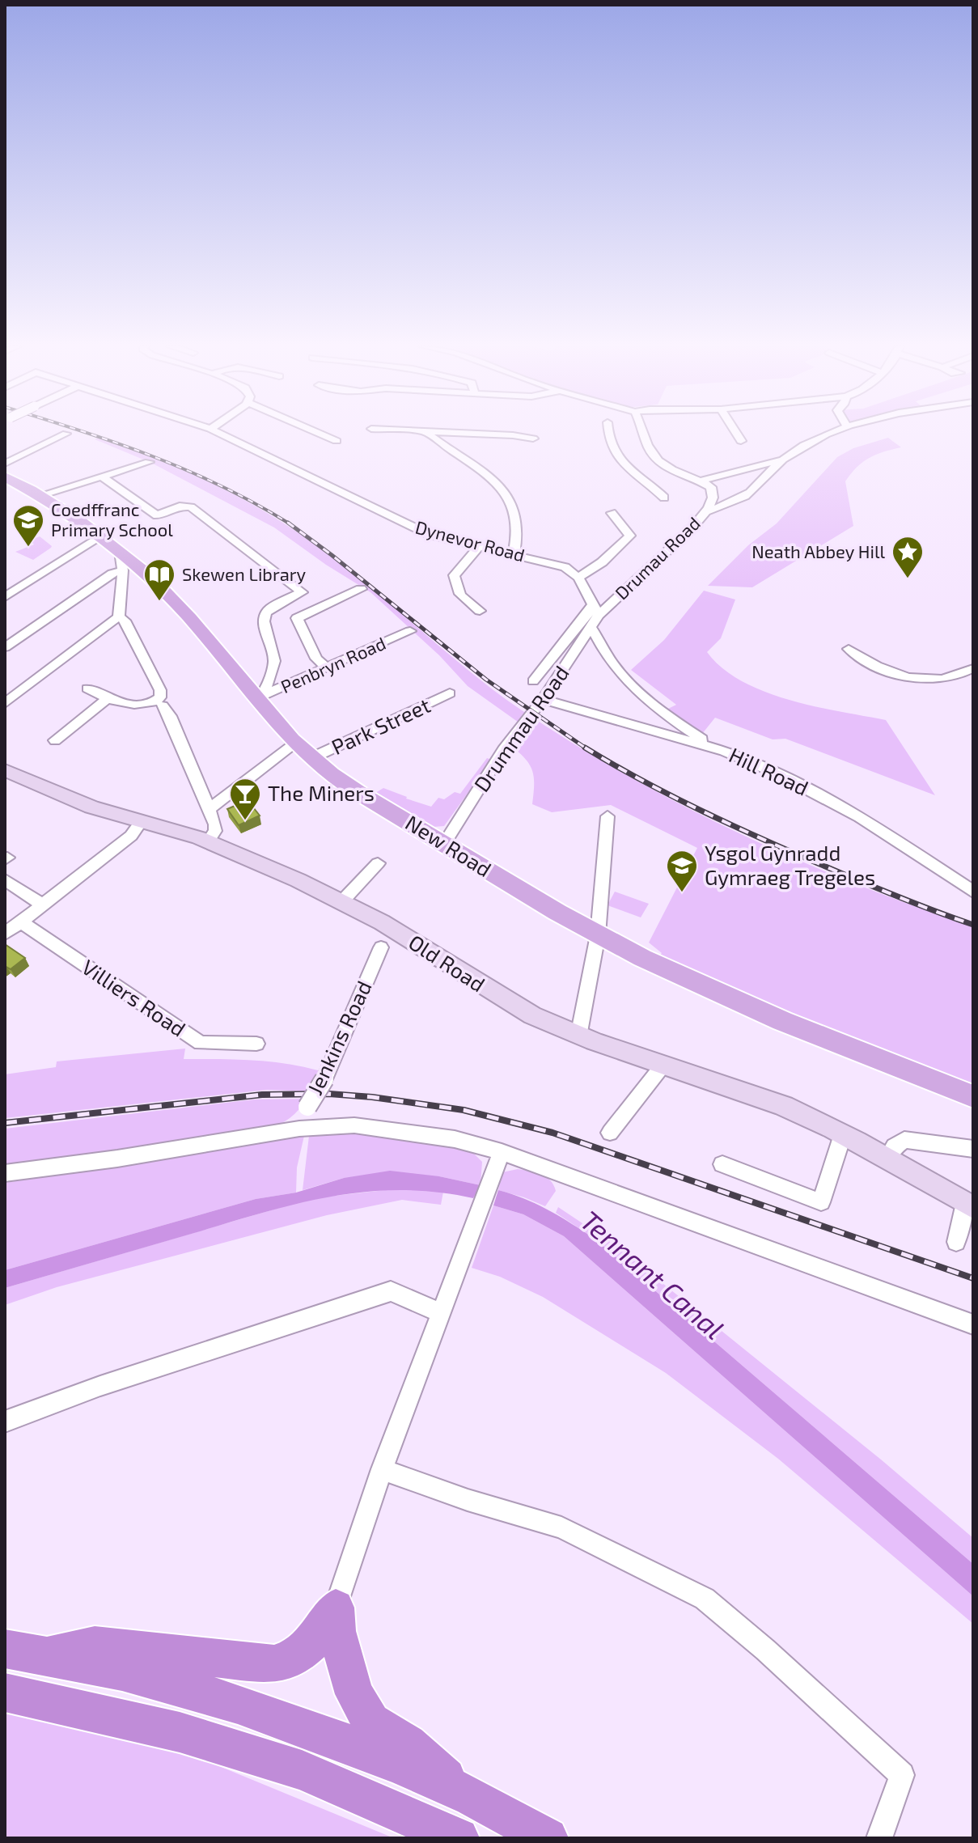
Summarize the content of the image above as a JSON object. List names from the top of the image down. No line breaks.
{"streets":{"main road":["New Road","Old Road"],"street":["Dynevor Road","Drumau Road","Penbryn Road","Park Street","Drummau Road","Hill Road","Villiers Road","Jenkins Road"]},"crossings":[["Drumau Road","Drummau Road"],["Penbryn Road","New Road"],["Park Street","New Road"],["Drummau Road","Hill Road"],["Drummau Road","New Road"]],"water":["Tennant Canal"],"places":{"school or university":["Coedffranc Primary School","Ysgol Gynradd Gymraeg Tregeles"],"place":["Neath Abbey Hill"],"library":["Skewen Library"],"bar":["The Miners"]}}
